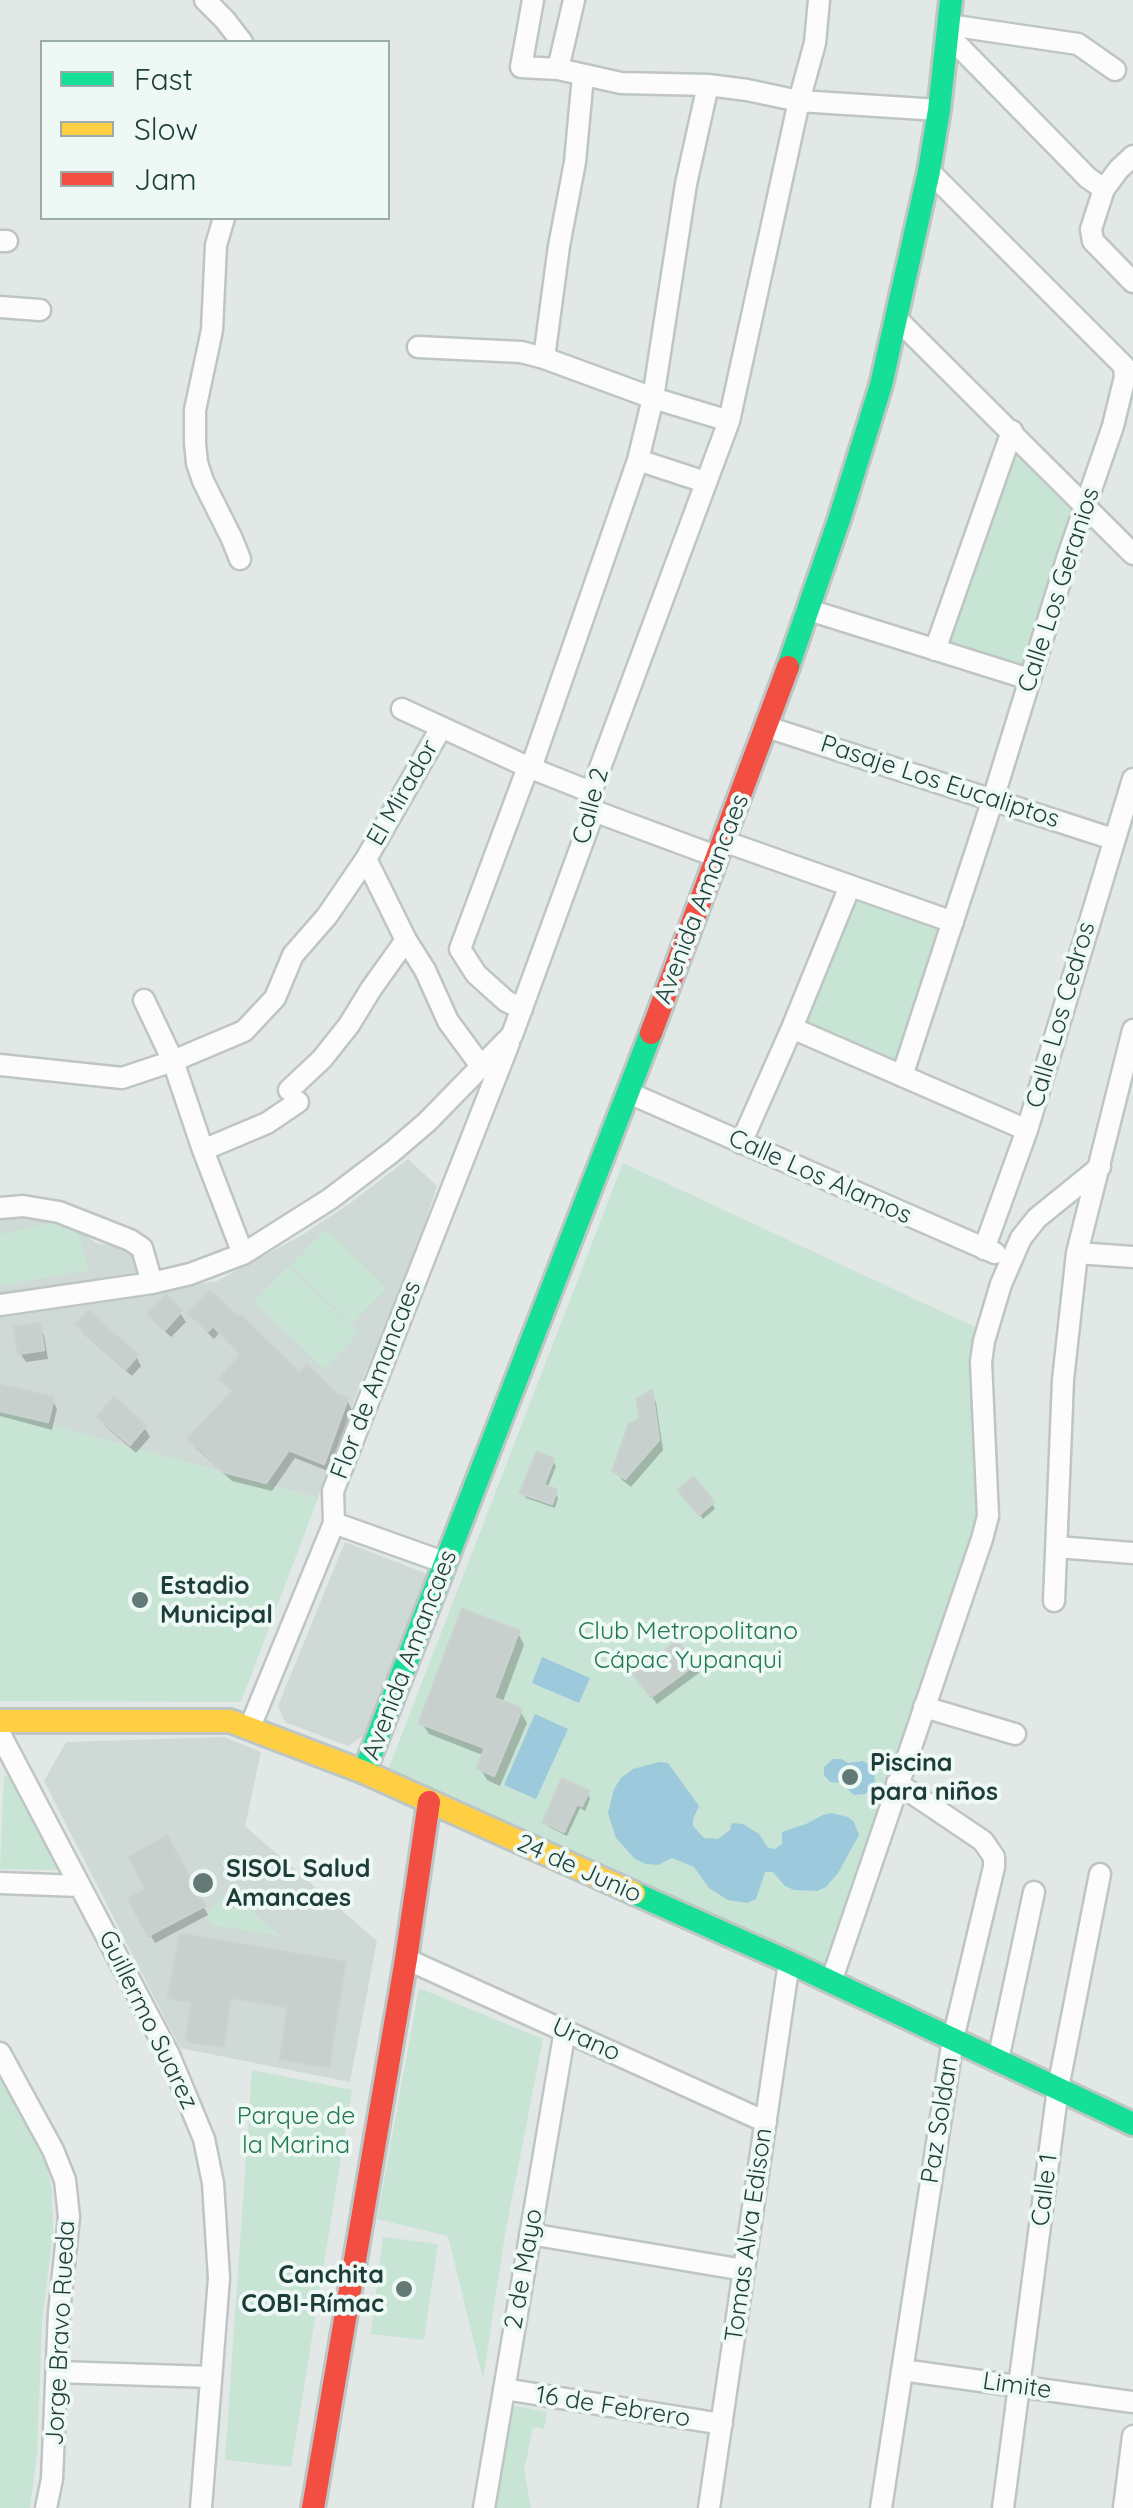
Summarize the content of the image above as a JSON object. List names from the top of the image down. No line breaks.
{"streets":{"street":["Calle Los Geranios","Pasaje Los Eucaliptos","El Mirador","Calle 2","Avenida Amancaes","Calle Los Cedros","Calle Los Alamos","Flor de Amancaes","24 de Junio","Guillermo Suarez","Urano","Paz Soldan","Calle 1","Tomas Alva Edison","2 de Mayo","Jorge Bravo Rueda","Limite","16 de Febrero"]},"crossings":[["Calle Los Geranios","Pasaje Los Eucaliptos"],["Calle Los Geranios","Avenida Amancaes"],["Pasaje Los Eucaliptos","Avenida Amancaes"],["Pasaje Los Eucaliptos","Calle Los Cedros"],["Calle 2","Flor de Amancaes"],["Avenida Amancaes","Calle Los Alamos"],["Avenida Amancaes","24 de Junio"],["Calle Los Cedros","Calle Los Alamos"],["Flor de Amancaes","24 de Junio"],["24 de Junio","Paz Soldan"],["24 de Junio","Calle 1"],["24 de Junio","Tomas Alva Edison"],["Urano","Tomas Alva Edison"],["Urano","2 de Mayo"],["Paz Soldan","Limite"],["Calle 1","Limite"],["Tomas Alva Edison","16 de Febrero"],["2 de Mayo","16 de Febrero"]],"parks":["Club Metropolitano Cápac Yupanqui","Parque de la Marina"],"places":["Estadio Municipal","Piscina para niños","SISOL Salud Amancaes","Canchita COBI-Rímac"],"legend":["Fast","Slow","Jam"]}
